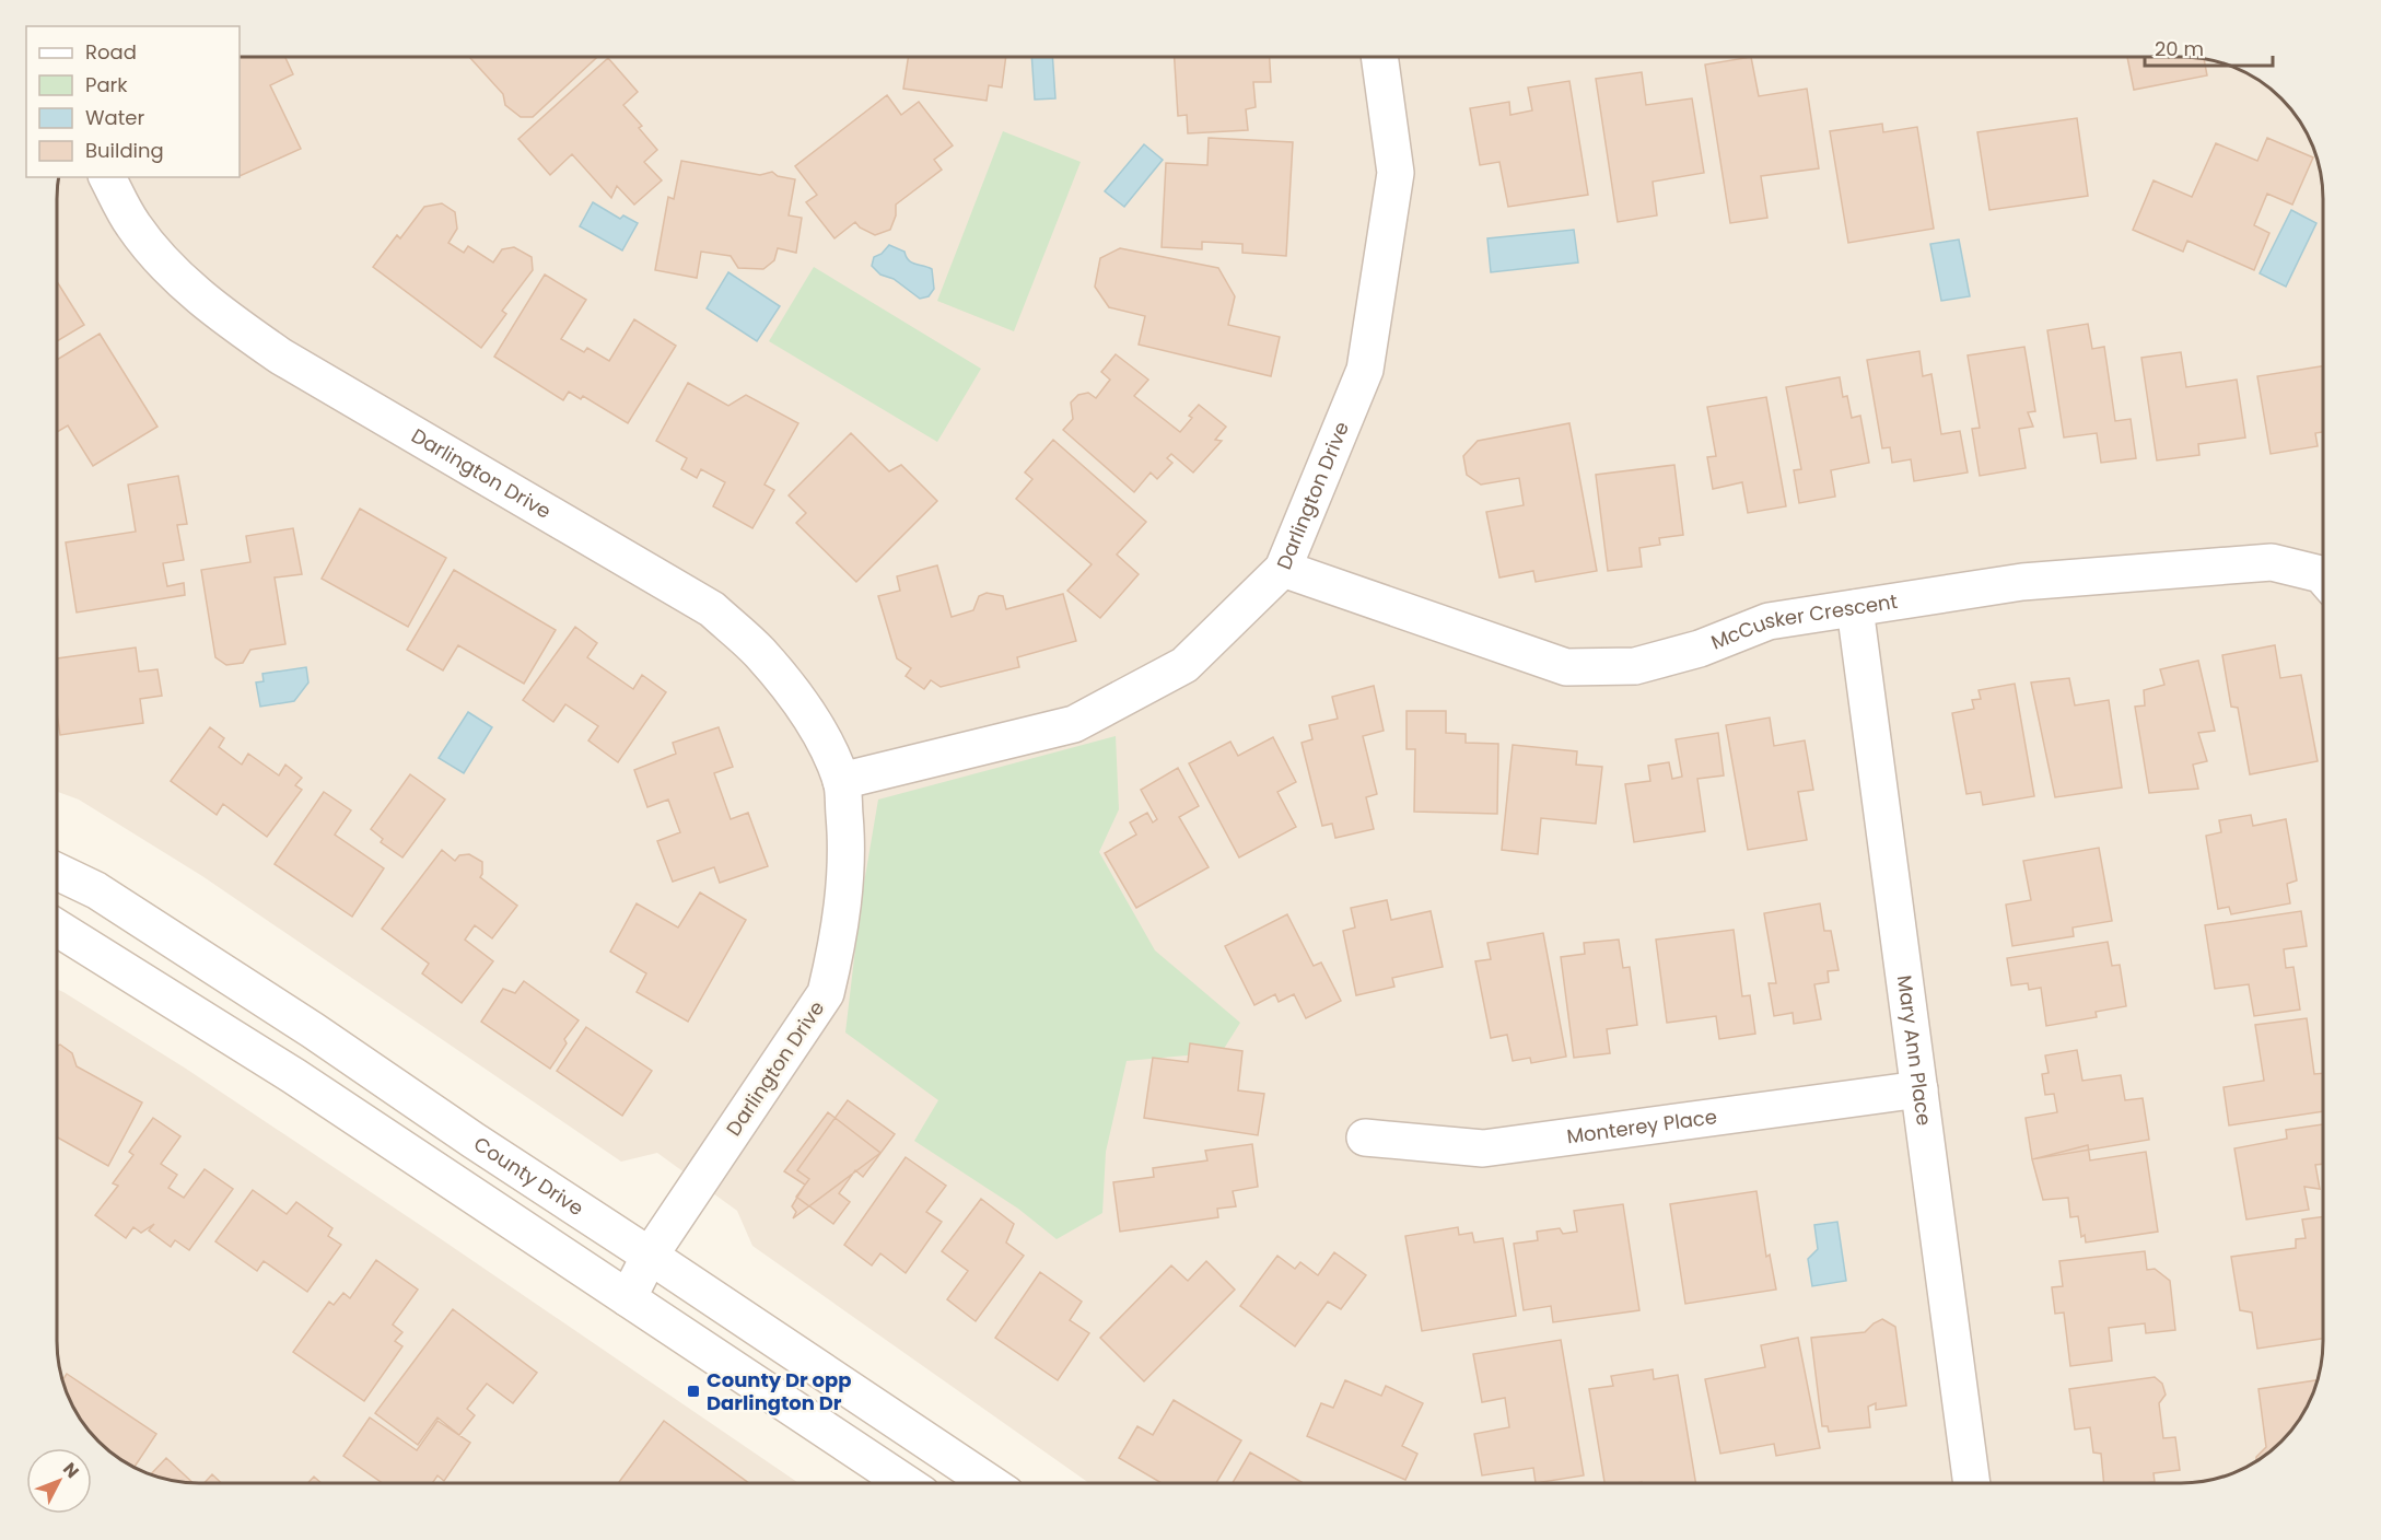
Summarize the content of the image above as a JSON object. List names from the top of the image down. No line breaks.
{"streets":{"street":["Darlington Drive","McCusker Crescent","Mary Ann Place","Monterey Place","County Drive"]},"crossings":[["Darlington Drive","McCusker Crescent"],["Darlington Drive","County Drive"],["McCusker Crescent","Mary Ann Place"],["Mary Ann Place","Monterey Place"]],"places":{"transit":["County Dr opp Darlington Dr"]},"legend":["Road","Park","Water","Building"],"scale_bar":"20 m","north":"top right"}
